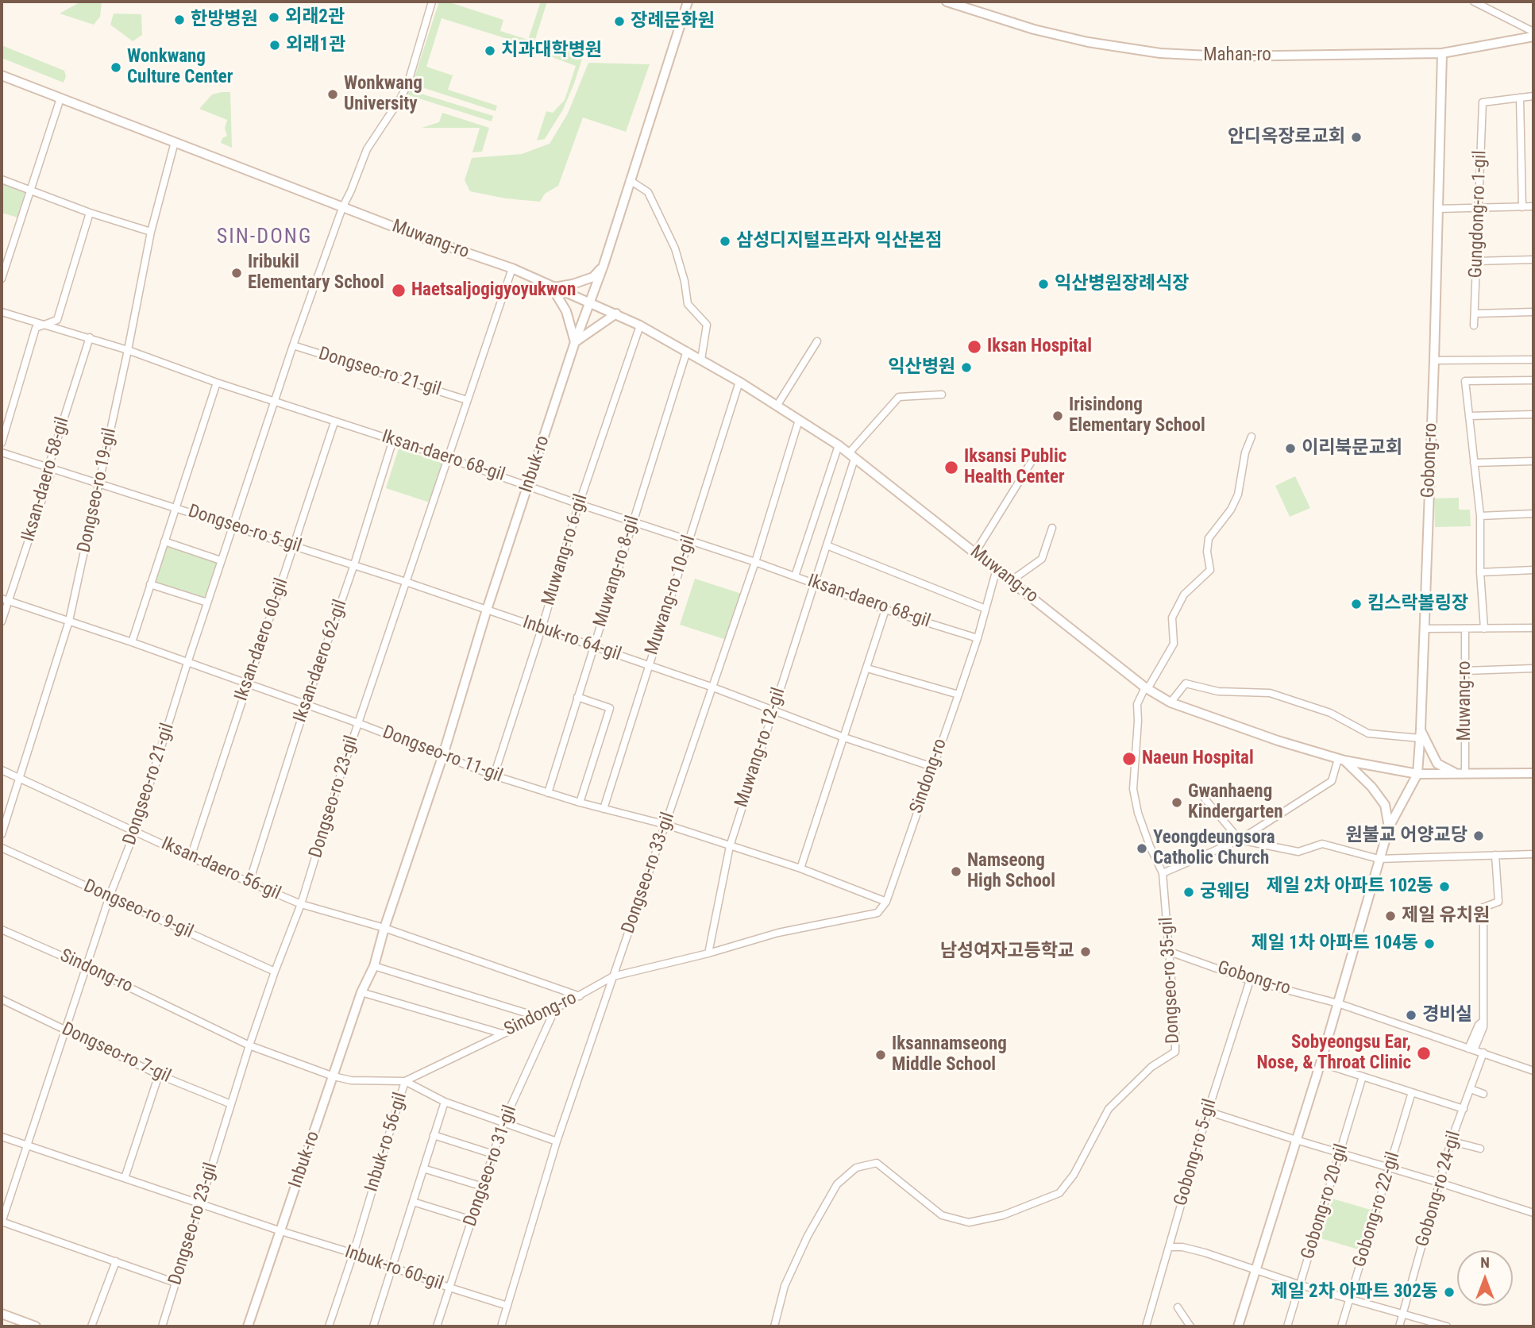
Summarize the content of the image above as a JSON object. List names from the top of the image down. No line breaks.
{"streets":{"street":["Mahan-ro","Gungdong-ro 1-gil","Muwang-ro","Dongseo-ro 21-gil","Iksan-daero 68-gil","Gobong-ro","Inbuk-ro","Iksan-daero 58-gil","Dongseo-ro 19-gil","Dongseo-ro 5-gil","Muwang-ro 6-gil","Muwang-ro 8-gil","Muwang-ro 10-gil","Inbuk-ro 64-gil","Iksan-daero 60-gil","Iksan-daero 62-gil","Muwang-ro 12-gil","Dongseo-ro 11-gil","Sindong-ro","Dongseo-ro 23-gil","Iksan-daero 56-gil","Dongseo-ro 33-gil","Dongseo-ro 9-gil","Dongseo-ro 35-gil","Dongseo-ro 7-gil","Inbuk-ro 56-gil","Gobong-ro 5-gil","Dongseo-ro 31-gil","Gobong-ro 24-gil","Gobong-ro 20-gil","Gobong-ro 22-gil","Inbuk-ro 60-gil"]},"crossings":[["Mahan-ro","Gobong-ro"],["Muwang-ro","Dongseo-ro 21-gil"],["Muwang-ro","Gobong-ro"],["Muwang-ro","Inbuk-ro"],["Muwang-ro","Dongseo-ro 19-gil"],["Muwang-ro","Muwang-ro 6-gil"],["Muwang-ro","Muwang-ro 8-gil"],["Muwang-ro","Muwang-ro 10-gil"],["Muwang-ro","Muwang-ro 12-gil"],["Muwang-ro","Sindong-ro"],["Muwang-ro","Dongseo-ro 23-gil"],["Muwang-ro","Dongseo-ro 33-gil"],["Muwang-ro","Dongseo-ro 35-gil"],["Dongseo-ro 21-gil","Iksan-daero 68-gil"],["Dongseo-ro 21-gil","Dongseo-ro 5-gil"],["Dongseo-ro 21-gil","Dongseo-ro 11-gil"],["Dongseo-ro 21-gil","Sindong-ro"],["Dongseo-ro 21-gil","Dongseo-ro 23-gil"],["Dongseo-ro 21-gil","Iksan-daero 56-gil"],["Dongseo-ro 21-gil","Dongseo-ro 9-gil"],["Dongseo-ro 21-gil","Dongseo-ro 7-gil"],["Dongseo-ro 21-gil","Inbuk-ro 60-gil"],["Iksan-daero 68-gil","Inbuk-ro"],["Iksan-daero 68-gil","Iksan-daero 58-gil"],["Iksan-daero 68-gil","Dongseo-ro 19-gil"],["Iksan-daero 68-gil","Muwang-ro 6-gil"],["Iksan-daero 68-gil","Muwang-ro 8-gil"],["Iksan-daero 68-gil","Muwang-ro 10-gil"],["Iksan-daero 68-gil","Iksan-daero 60-gil"],["Iksan-daero 68-gil","Iksan-daero 62-gil"],["Iksan-daero 68-gil","Muwang-ro 12-gil"],["Iksan-daero 68-gil","Sindong-ro"],["Iksan-daero 68-gil","Dongseo-ro 23-gil"],["Iksan-daero 68-gil","Dongseo-ro 33-gil"],["Gobong-ro","Dongseo-ro 35-gil"],["Gobong-ro","Gobong-ro 5-gil"],["Inbuk-ro","Dongseo-ro 5-gil"],["Inbuk-ro","Inbuk-ro 64-gil"],["Inbuk-ro","Dongseo-ro 11-gil"],["Inbuk-ro","Sindong-ro"],["Inbuk-ro","Iksan-daero 56-gil"],["Inbuk-ro","Inbuk-ro 60-gil"],["Iksan-daero 58-gil","Dongseo-ro 5-gil"],["Iksan-daero 58-gil","Dongseo-ro 11-gil"],["Dongseo-ro 19-gil","Dongseo-ro 5-gil"],["Dongseo-ro 19-gil","Dongseo-ro 11-gil"],["Dongseo-ro 19-gil","Iksan-daero 56-gil"],["Dongseo-ro 5-gil","Inbuk-ro 64-gil"],["Dongseo-ro 5-gil","Iksan-daero 60-gil"],["Dongseo-ro 5-gil","Iksan-daero 62-gil"],["Dongseo-ro 5-gil","Dongseo-ro 23-gil"],["Muwang-ro 6-gil","Inbuk-ro 64-gil"],["Muwang-ro 6-gil","Dongseo-ro 11-gil"],["Muwang-ro 8-gil","Inbuk-ro 64-gil"],["Muwang-ro 8-gil","Dongseo-ro 11-gil"],["Muwang-ro 10-gil","Inbuk-ro 64-gil"],["Muwang-ro 10-gil","Dongseo-ro 11-gil"],["Inbuk-ro 64-gil","Muwang-ro 12-gil"],["Inbuk-ro 64-gil","Sindong-ro"],["Inbuk-ro 64-gil","Dongseo-ro 33-gil"],["Iksan-daero 60-gil","Dongseo-ro 11-gil"],["Iksan-daero 60-gil","Iksan-daero 56-gil"],["Iksan-daero 62-gil","Dongseo-ro 11-gil"],["Iksan-daero 62-gil","Iksan-daero 56-gil"],["Muwang-ro 12-gil","Dongseo-ro 11-gil"],["Muwang-ro 12-gil","Sindong-ro"],["Dongseo-ro 11-gil","Sindong-ro"],["Dongseo-ro 11-gil","Dongseo-ro 23-gil"],["Dongseo-ro 11-gil","Dongseo-ro 33-gil"],["Sindong-ro","Dongseo-ro 23-gil"],["Sindong-ro","Dongseo-ro 33-gil"],["Sindong-ro","Inbuk-ro 56-gil"],["Sindong-ro","Dongseo-ro 31-gil"],["Dongseo-ro 23-gil","Iksan-daero 56-gil"],["Dongseo-ro 23-gil","Dongseo-ro 9-gil"],["Dongseo-ro 23-gil","Dongseo-ro 7-gil"],["Dongseo-ro 23-gil","Inbuk-ro 60-gil"],["Dongseo-ro 33-gil","Inbuk-ro 56-gil"],["Dongseo-ro 33-gil","Inbuk-ro 60-gil"],["Inbuk-ro 56-gil","Dongseo-ro 31-gil"],["Inbuk-ro 56-gil","Inbuk-ro 60-gil"],["Dongseo-ro 31-gil","Inbuk-ro 60-gil"]],"districts":["SIN-DONG"],"places":["외래2관","한방병원","장례문화원","외래1관","치과대학병원","Wonkwang Culture Center","Wonkwang University","안디옥장로교회","삼성디지털프라자 익산본점","Iribukil Elementary School","익산병원장례식장","Haetsaljogigyoyukwon","Iksan Hospital","익산병원","Irisindong Elementary School","이리북문교회","Iksansi Public Health Center","킴스락볼링장","Naeun Hospital","Gwanhaeng Kindergarten","원불교 어양교당","Yeongdeungsora Catholic Church","Namseong High School","제일 2차 아파트 102동","궁웨딩","제일 유치원","제일 1차 아파트 104동","남성여자고등학교","경비실","Sobyeongsu Ear, Nose, & Throat Clinic","Iksannamseong Middle School","제일 2차 아파트 302동"],"north":"top"}
